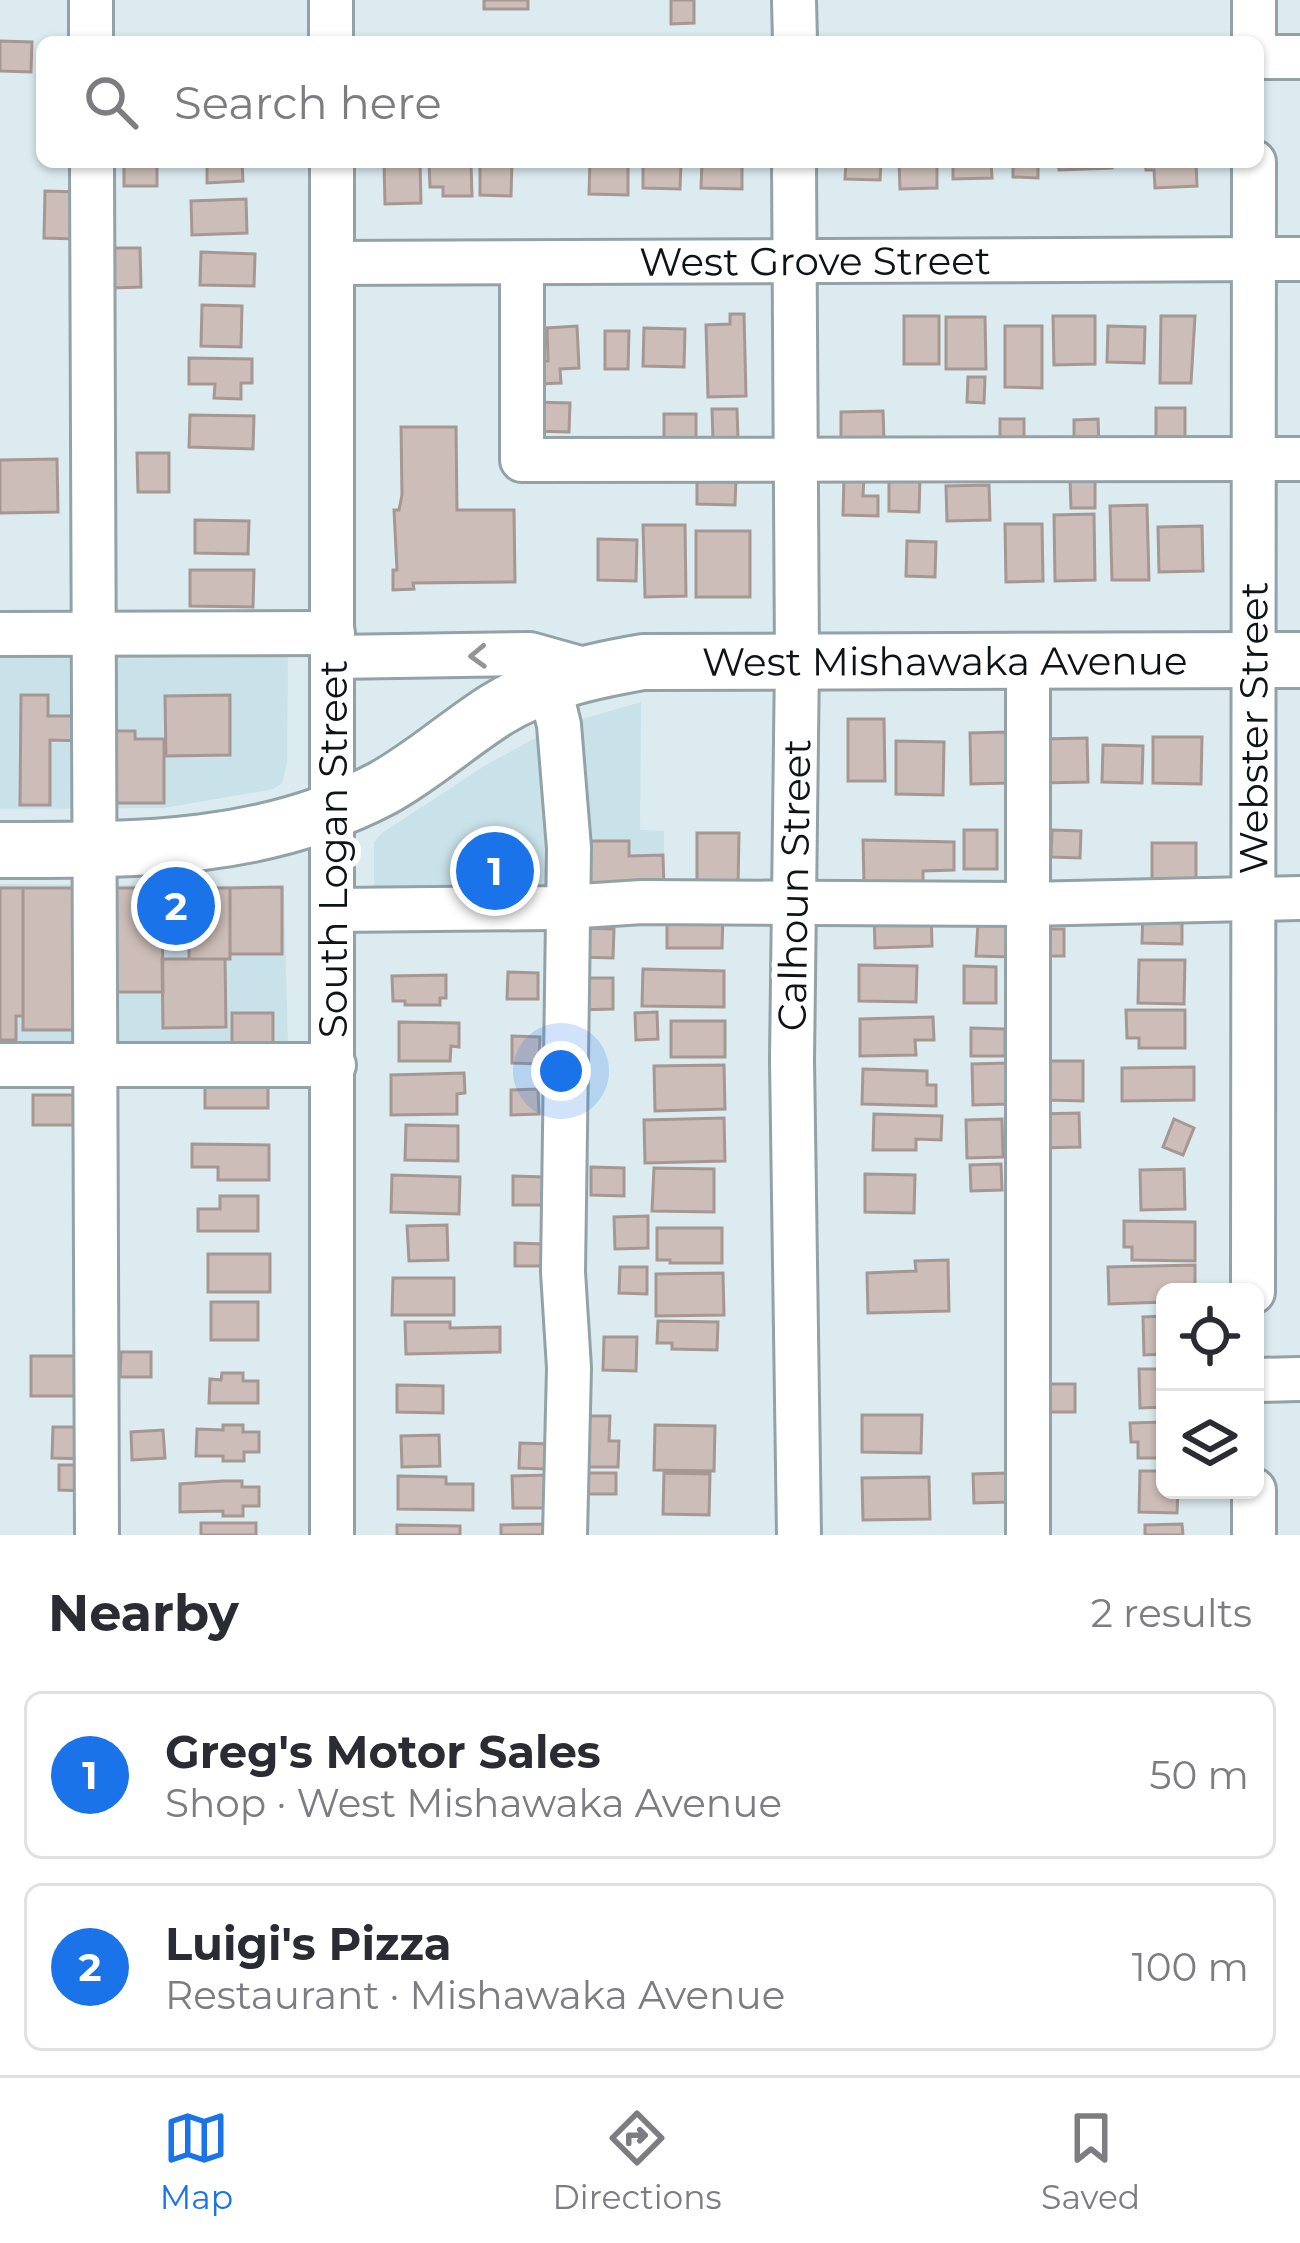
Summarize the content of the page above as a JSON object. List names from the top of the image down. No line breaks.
{"streets":{"main road":["West Mishawaka Avenue"],"street":["West Grove Street","Webster Street","South Logan Street","Calhoun Street"]},"crossings":[["West Grove Street","Webster Street"],["West Grove Street","South Logan Street"],["West Grove Street","Calhoun Street"],["West Mishawaka Avenue","Webster Street"],["West Mishawaka Avenue","South Logan Street"],["West Mishawaka Avenue","Calhoun Street"]],"page":{"search":"Search here","pins":["1","2"],"heading":["Nearby","2 results"],"list":[{"mark":"1","name":"Greg's Motor Sales","note":"Shop · West Mishawaka Avenue","value":"50 m"},{"mark":"2","name":"Luigi's Pizza","note":"Restaurant · Mishawaka Avenue","value":"100 m"}],"nav":["Map","Directions","Saved"]}}
